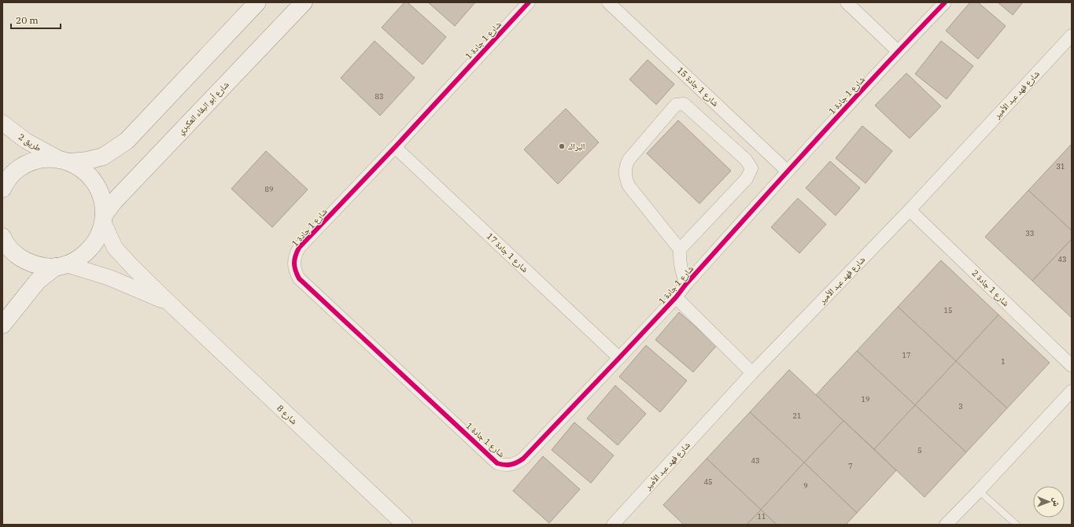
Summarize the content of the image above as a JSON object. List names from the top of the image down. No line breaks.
{"streets":{"main road":["شارع أبو البقاء العكبري"],"street":["شارع 1 جادة 1","شارع 1 جادة 15","شارع فهد عبد الأمير","طريق 2","شارع 1 جادة 17","شارع 1 جادة 2","شارع 8"]},"crossings":[["شارع 1 جادة 1","شارع 1 جادة 15"],["شارع 1 جادة 1","شارع فهد عبد الأمير"],["شارع 1 جادة 1","شارع 1 جادة 17"],["شارع فهد عبد الأمير","شارع 1 جادة 2"],["شارع أبو البقاء العكبري","شارع 8"]],"places":["البراك"],"house_numbers":["83","31","89","33","43","15","17","1","19","3","21","5","43","7","45","9","11"],"scale_bar":"20 m","north":"right"}
